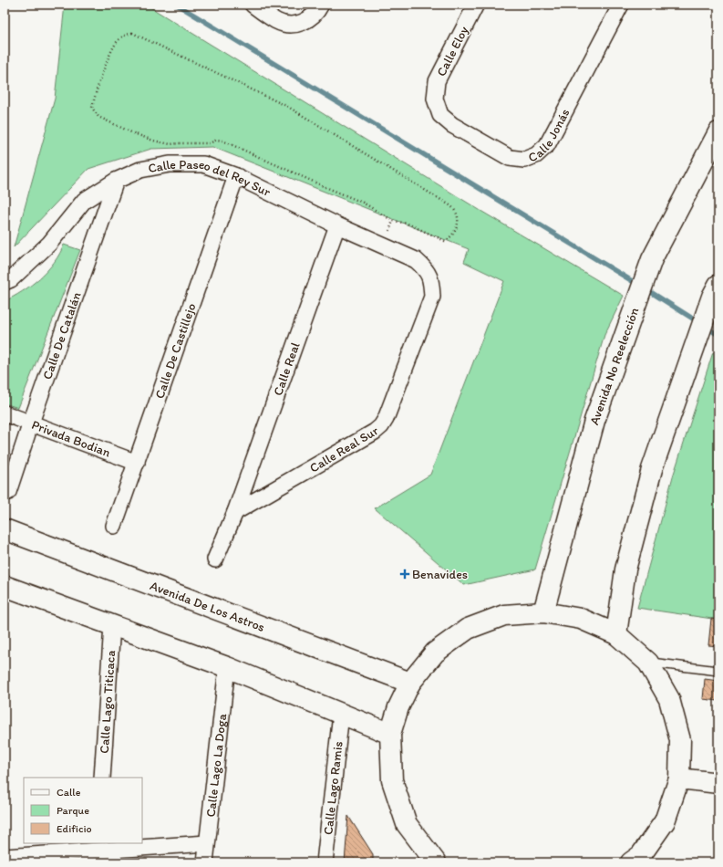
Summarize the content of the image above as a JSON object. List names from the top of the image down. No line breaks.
{"streets":{"main road":["Avenida No Reelección","Avenida De Los Astros"],"street":["Calle Eloy","Calle Jonás","Calle Paseo del Rey Sur","Calle De Catalán","Calle De Castillejo","Calle Real","Privada Bodian","Calle Real Sur","Calle Lago Titicaca","Calle Lago La Doga","Calle Lago Ramis"]},"crossings":[["Calle Eloy","Calle Jonás"],["Calle Paseo del Rey Sur","Calle De Catalán"],["Calle Paseo del Rey Sur","Calle De Castillejo"],["Calle Paseo del Rey Sur","Calle Real"],["Calle Paseo del Rey Sur","Calle Real Sur"],["Calle De Catalán","Privada Bodian"],["Calle De Castillejo","Privada Bodian"],["Calle Real","Calle Real Sur"]],"places":{"health":["Benavides"]},"legend":["Calle","Parque","Edificio"]}
